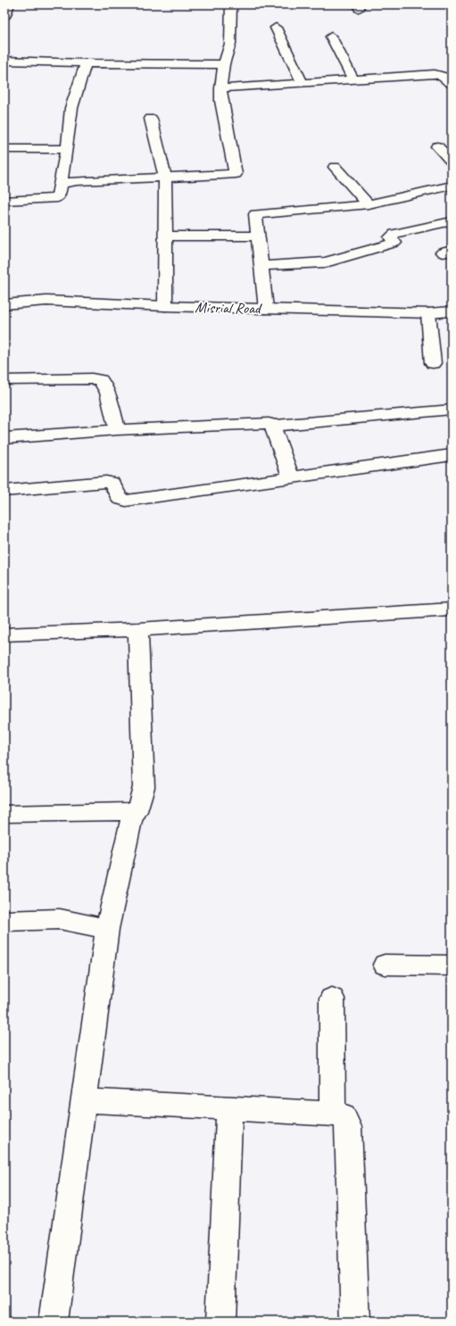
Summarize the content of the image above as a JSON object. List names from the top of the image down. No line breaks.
{"streets":{"street":["Misrial Road"]}}
